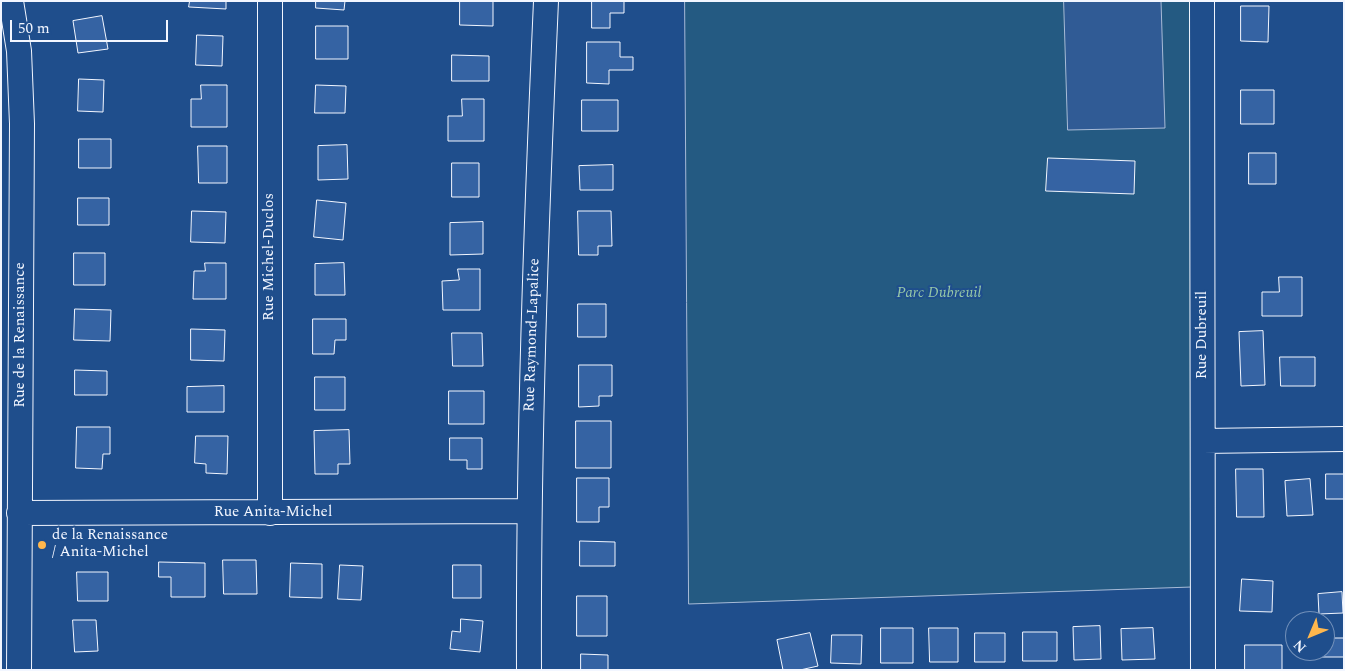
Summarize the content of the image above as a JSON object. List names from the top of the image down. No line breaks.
{"streets":{"street":["Rue Michel-Duclos","Rue de la Renaissance","Rue Raymond-Lapalice","Rue Dubreuil","Rue Anita-Michel"]},"crossings":[["Rue Michel-Duclos","Rue Anita-Michel"],["Rue de la Renaissance","Rue Anita-Michel"],["Rue Raymond-Lapalice","Rue Anita-Michel"]],"parks":["Parc Dubreuil"],"places":["de la Renaissance / Anita-Michel"],"scale_bar":"50 m","north":"bottom left"}
